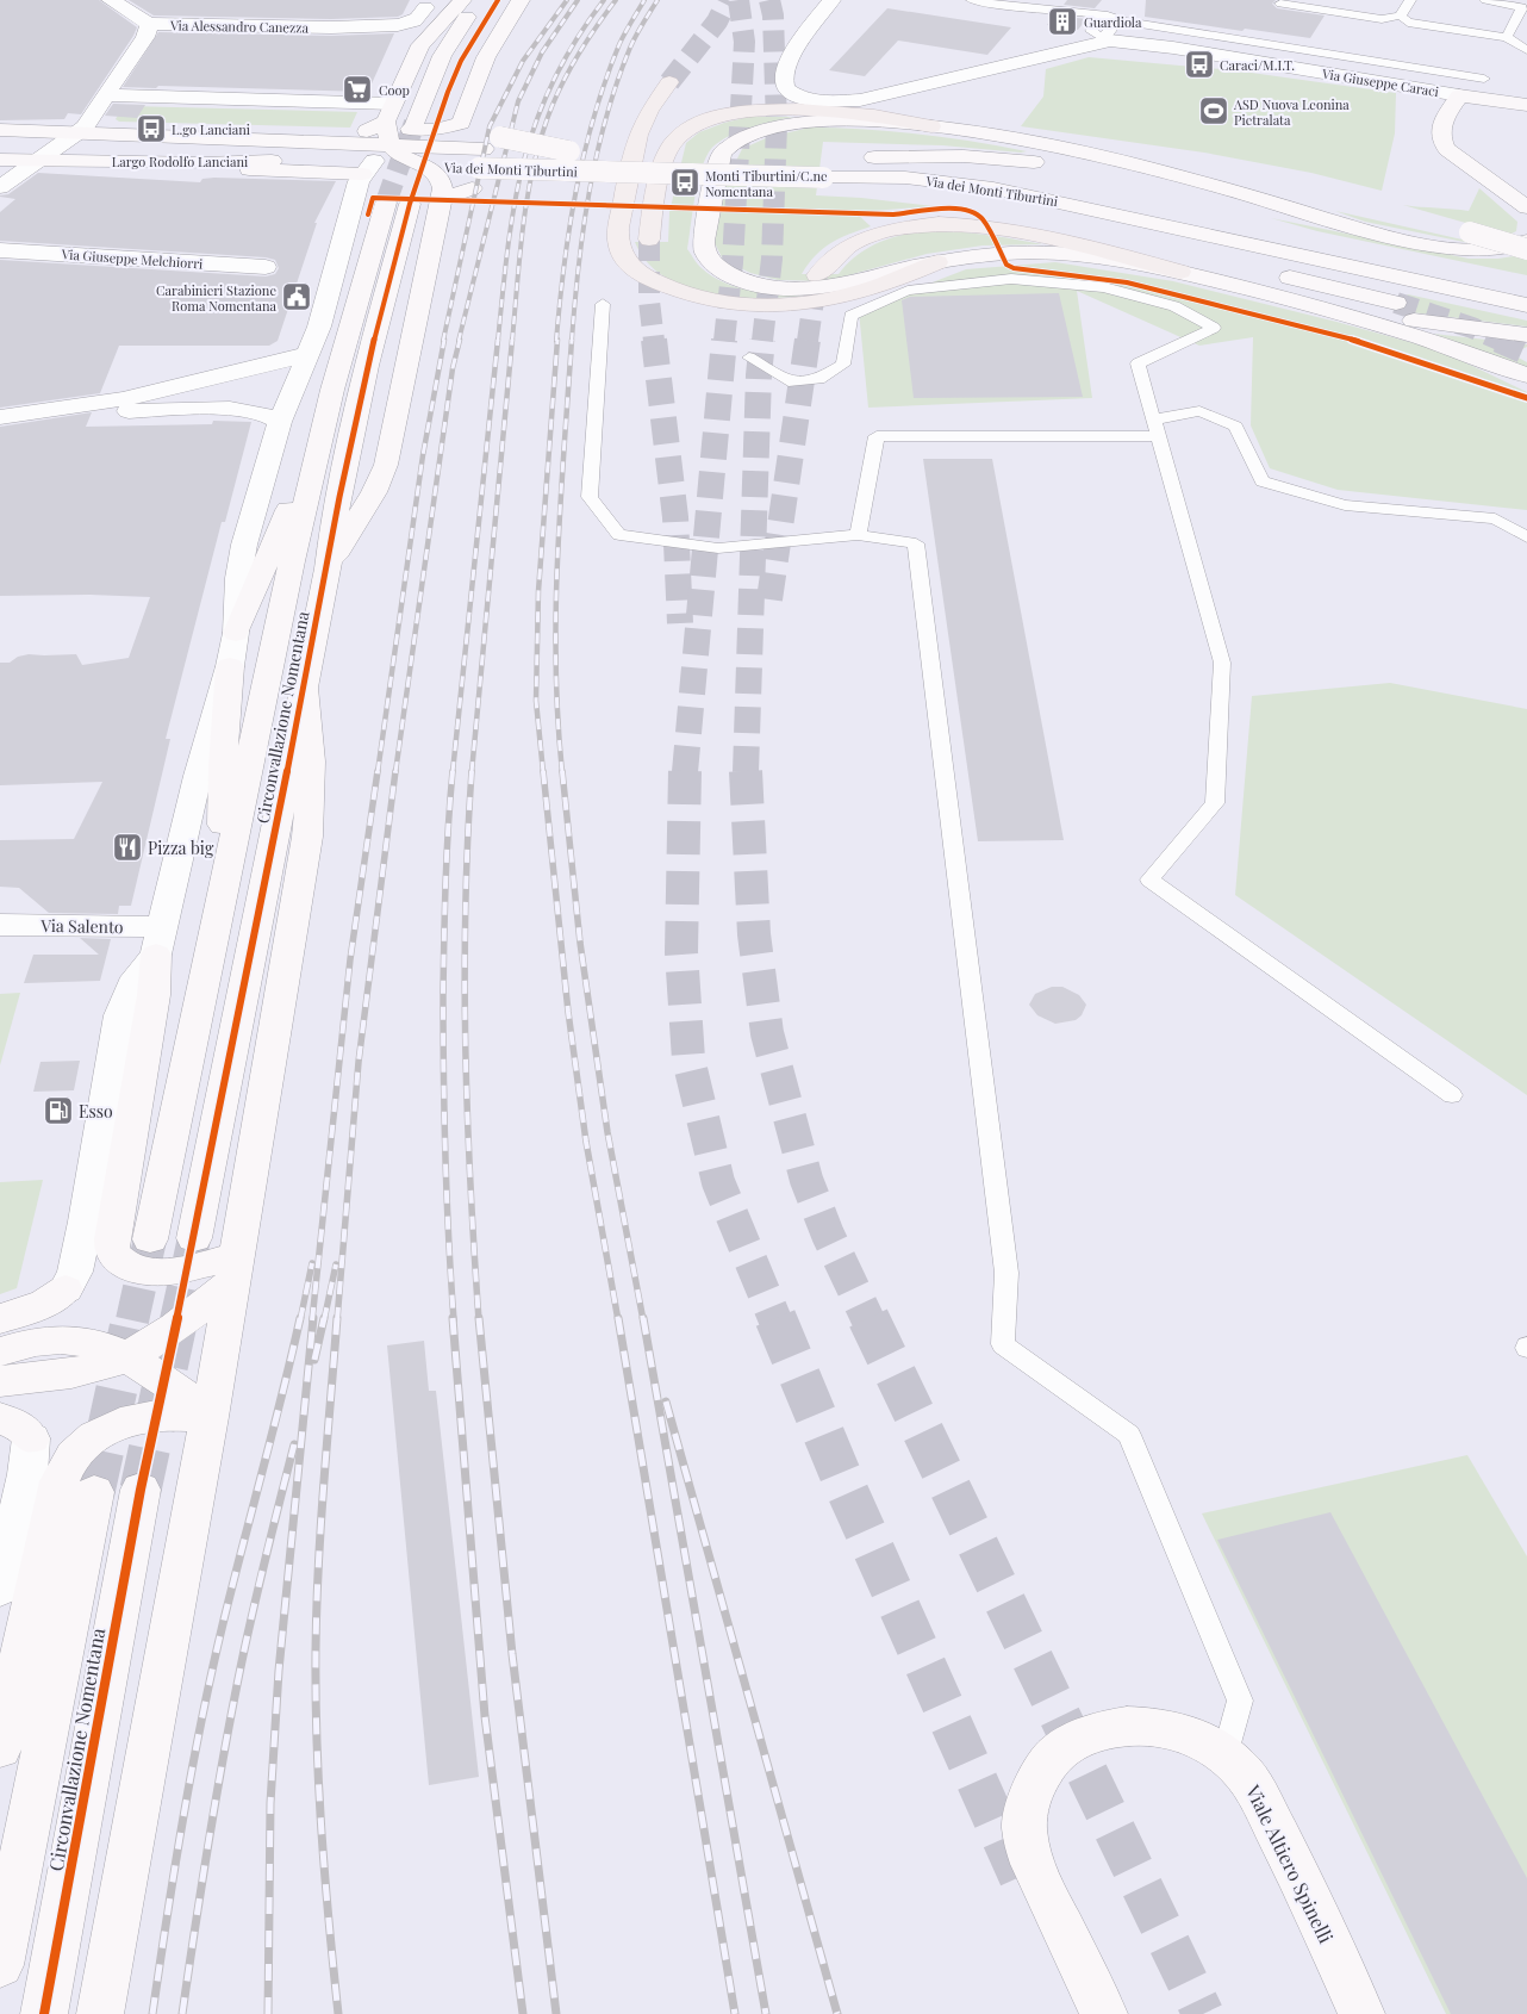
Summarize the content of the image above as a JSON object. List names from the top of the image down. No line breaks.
{"streets":{"street":["Via Alessandro Canezza","Via Giuseppe Caraci","Largo Rodolfo Lanciani","Via dei Monti Tiburtini","Via Giuseppe Melchiorri","Circonvallazione Nomentana","Via Salento","Viale Altiero Spinelli"]},"crossings":[["Largo Rodolfo Lanciani","Via dei Monti Tiburtini"]],"places":{"building":["Guardiola"],"bus stop":["Caraci/M.I.T.","L.go Lanciani","Monti Tiburtini/C.ne Nomentana"],"supermarket":["Coop"],"sports":["ASD Nuova Leonina Pietralata"],"public building":["Carabinieri Stazione Roma Nomentana"],"restaurant":["Pizza big"],"fuel station":["Esso"]}}
